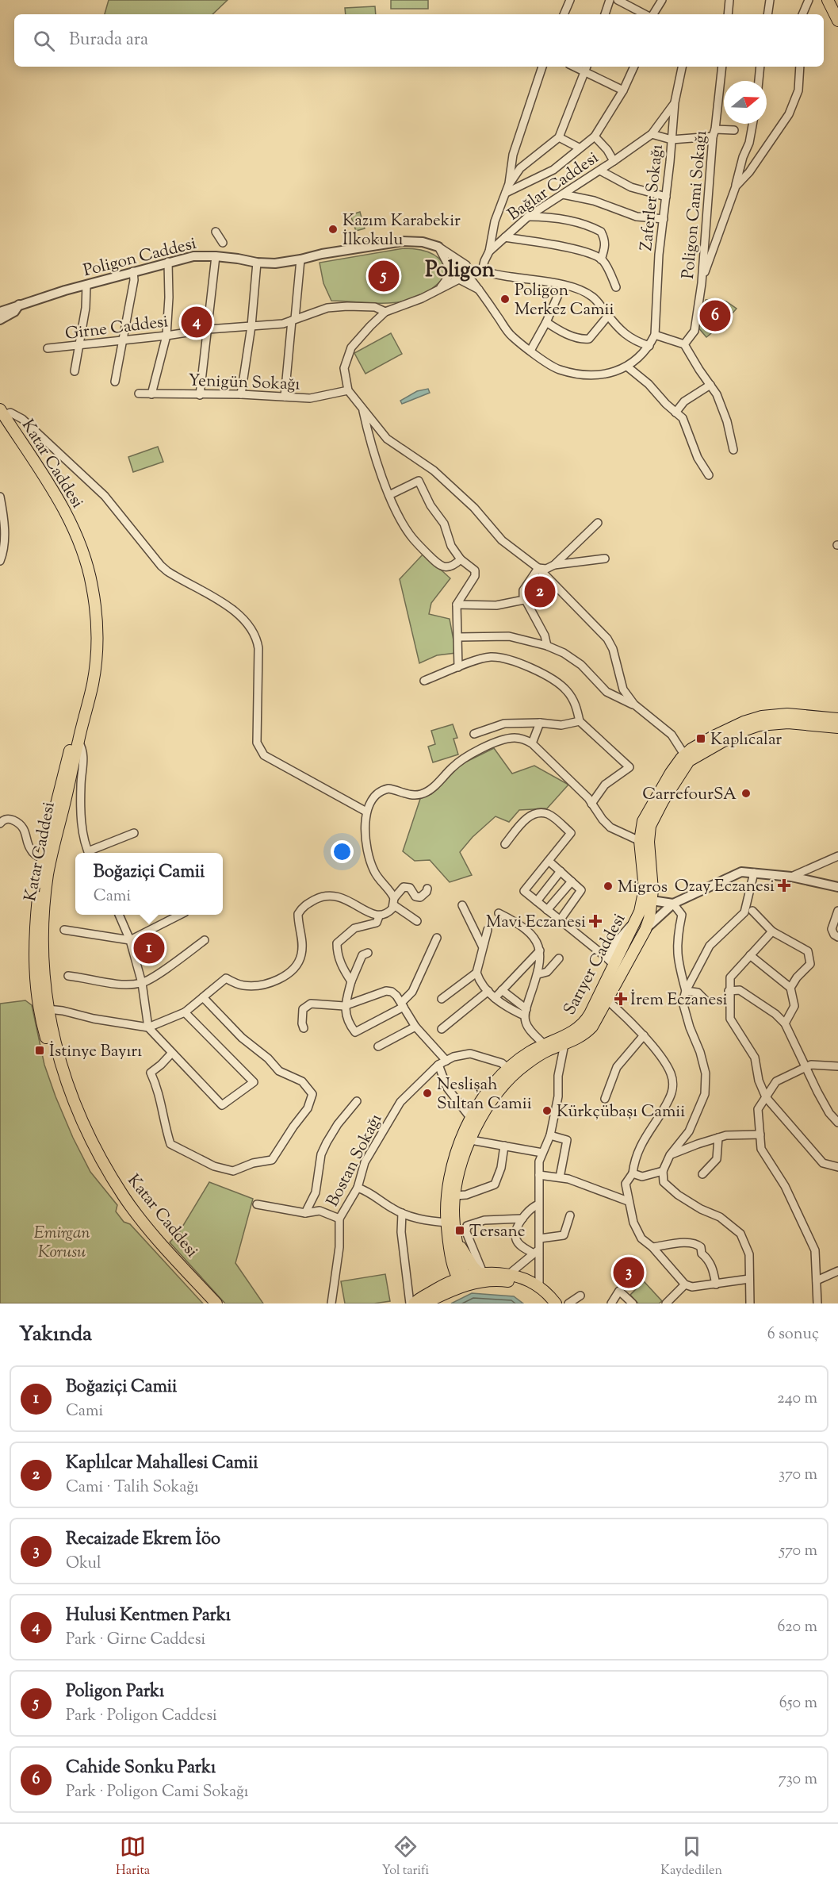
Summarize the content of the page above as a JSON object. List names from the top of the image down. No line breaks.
{"streets":{"main road":["Katar Caddesi","Sarıyer Caddesi"],"street":["Bağlar Caddesi","Zaferler Sokağı","Poligon Cami Sokağı","Poligon Caddesi","Girne Caddesi","Yenigün Sokağı","Bostan Sokağı"]},"crossings":[["Bağlar Caddesi","Zaferler Sokağı"],["Sarıyer Caddesi","Bostan Sokağı"]],"districts":["Poligon"],"parks":["Emirgan Korusu"],"places":{"other":["Kazım Karabekir İlkokulu","Poligon Merkez Camii","CarrefourSA","Migros","Neslişah Sultan Camii","Kürkçübaşı Camii"],"transit":["Kaplıcalar","İstinye Bayırı","Tersane"],"health":["Ozay Eczanesi","Mavi Eczanesi","İrem Eczanesi"]},"north":"right","page":{"search":"Burada ara","pins":["5","6","4","2","1","3"],"popup":["Boğaziçi Camii","Cami"],"heading":["Yakında","6 sonuç"],"list":[{"mark":"1","name":"Boğaziçi Camii","note":"Cami","value":"240 m"},{"mark":"2","name":"Kaplılcar Mahallesi Camii","note":"Cami · Talih Sokağı","value":"370 m"},{"mark":"3","name":"Recaizade Ekrem İöo","note":"Okul","value":"570 m"},{"mark":"4","name":"Hulusi Kentmen Parkı","note":"Park · Girne Caddesi","value":"620 m"},{"mark":"5","name":"Poligon Parkı","note":"Park · Poligon Caddesi","value":"650 m"},{"mark":"6","name":"Cahide Sonku Parkı","note":"Park · Poligon Cami Sokağı","value":"730 m"}],"nav":["Harita","Yol tarifi","Kaydedilen"]}}
